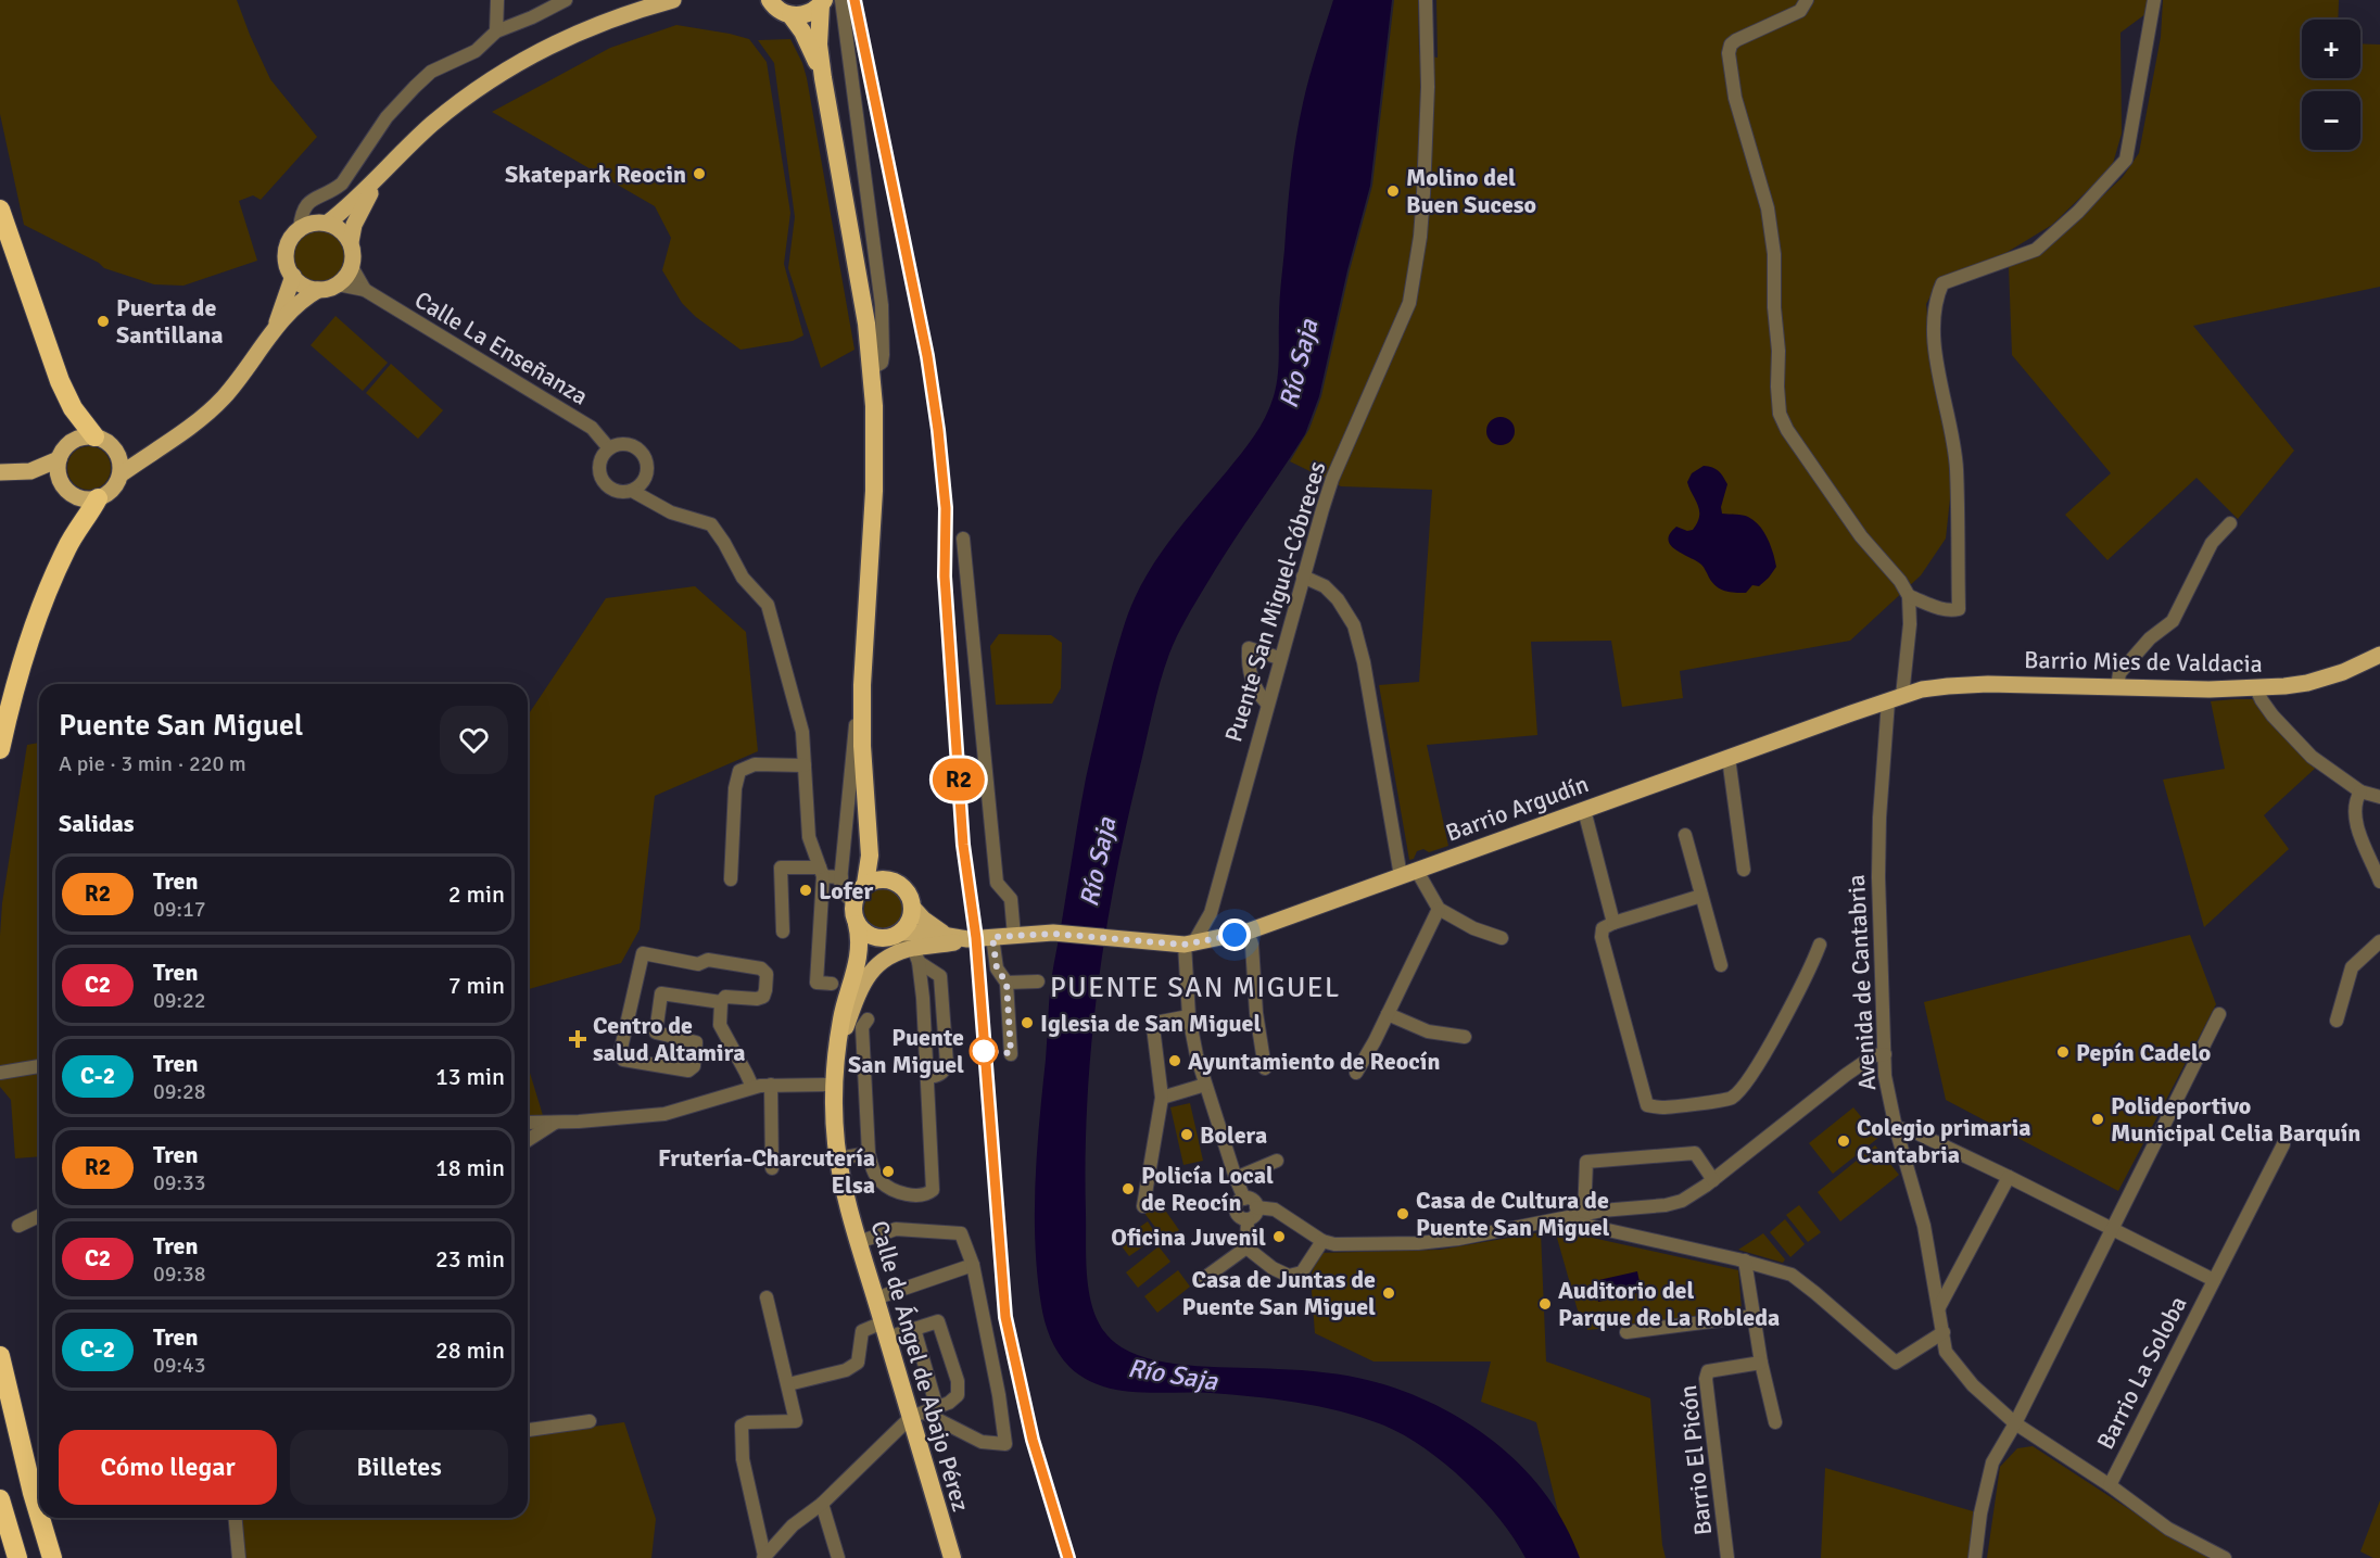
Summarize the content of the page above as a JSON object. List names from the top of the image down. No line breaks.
{"streets":{"highway":["Calle de Ángel de Abajo Pérez"],"main road":["Barrio Mies de Valdacia","Barrio Argudín"],"street":["Calle La Enseñanza","Puente San Miguel-Cóbreces","Avenida de Cantabria","Barrio La Soloba","Barrio El Picón"]},"crossings":[["Puente San Miguel-Cóbreces","Barrio Argudín"],["Barrio Mies de Valdacia","Barrio Argudín"],["Barrio Mies de Valdacia","Avenida de Cantabria"],["Barrio Argudín","Avenida de Cantabria"],["Avenida de Cantabria","Barrio La Soloba"]],"districts":["PUENTE SAN MIGUEL"],"water":["Río Saja"],"places":{"other":["Skatepark Reocin","Molino del Buen Suceso","Puerta de Santillana","Lofer","Iglesia de San Miguel","Puente San Miguel","Pepín Cadelo","Ayuntamiento de Reocín","Polideportivo Municipal Celia Barquín","Bolera","Colegio primaria Cantabria","Frutería-Charcutería Elsa","Policía Local de Reocín","Casa de Cultura de Puente San Miguel","Oficina Juvenil","Casa de Juntas de Puente San Miguel","Auditorio del Parque de La Robleda"],"health":["Centro de salud Altamira"]},"page":{"on_map":"R2","map_buttons":["+","−"],"heading":[["Puente San Miguel","A pie · 3 min · 220 m"],"Salidas"],"list":[{"mark":"R2","name":"Tren","note":"09:17","value":"2 min"},{"mark":"C2","name":"Tren","note":"09:22","value":"7 min"},{"mark":"C-2","name":"Tren","note":"09:28","value":"13 min"},{"mark":"R2","name":"Tren","note":"09:33","value":"18 min"},{"mark":"C2","name":"Tren","note":"09:38","value":"23 min"},{"mark":"C-2","name":"Tren","note":"09:43","value":"28 min"}],"buttons":["Cómo llegar","Billetes"]}}
